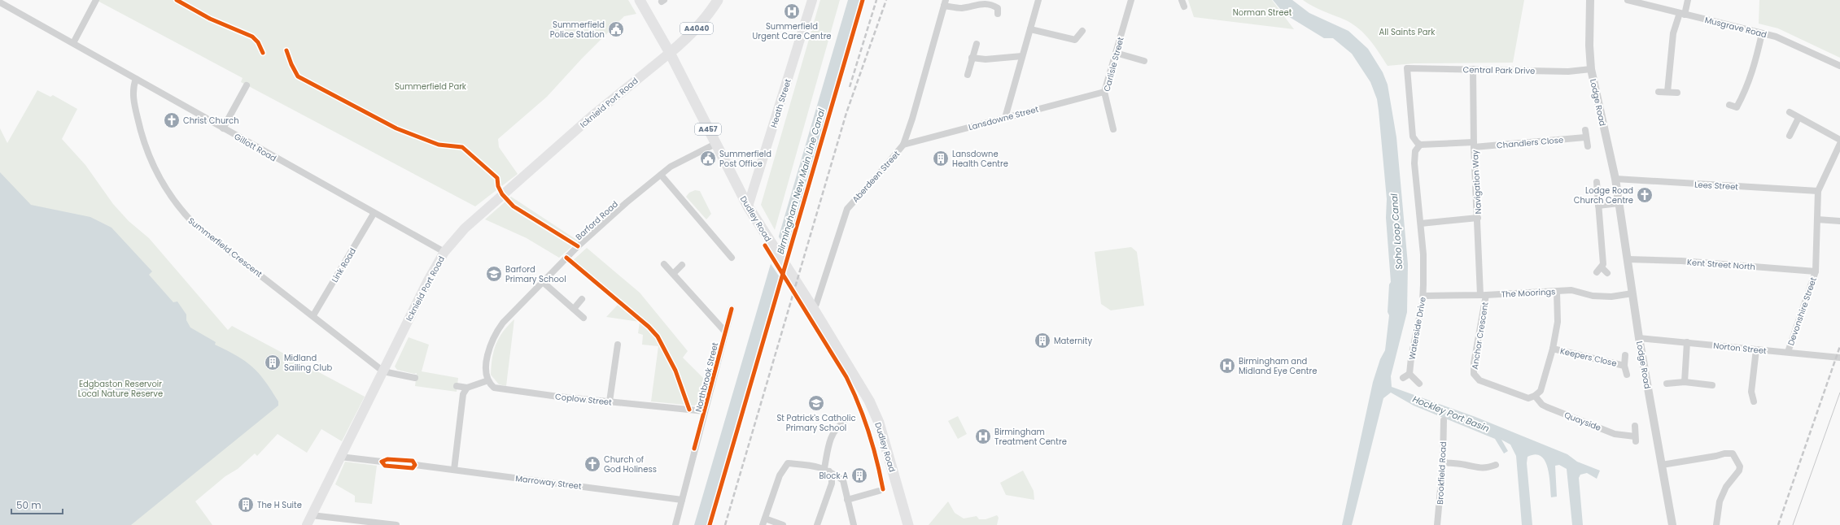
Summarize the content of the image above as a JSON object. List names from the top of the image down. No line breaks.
{"streets":{"main road":["A4040","Icknield Port Road","Heath Street","A457","Dudley Road"],"street":["Musgrave Road","Carlisle Street","Central Park Drive","Lodge Road","Lansdowne Street","Chandlers Close","Gillott Road","Aberdeen Street","Navigation Way","Lees Street","Barford Road","Summerfield Crescent","Kent Street North","Link Road","The Moorings","Devonshire Street","Waterside Drive","Anchor Crescent","Norton Street","Keepers Close","Northbrook Street","Coplow Street","Quayside","Brookfield Road","Marroway Street"]},"crossings":[["A4040","Icknield Port Road"],["A4040","Dudley Road"],["Carlisle Street","Lansdowne Street"],["Central Park Drive","Lodge Road"],["Central Park Drive","Navigation Way"],["Central Park Drive","Waterside Drive"],["Icknield Port Road","Gillott Road"],["Icknield Port Road","Dudley Road"],["Icknield Port Road","Summerfield Crescent"],["Lodge Road","Lees Street"],["Lodge Road","Kent Street North"],["Lodge Road","The Moorings"],["Lodge Road","Norton Street"],["Heath Street","Dudley Road"],["Lansdowne Street","Aberdeen Street"],["Chandlers Close","Navigation Way"],["Gillott Road","Summerfield Crescent"],["Gillott Road","Link Road"],["Aberdeen Street","Dudley Road"],["Navigation Way","The Moorings"],["Navigation Way","Anchor Crescent"],["Lees Street","Devonshire Street"],["Dudley Road","Barford Road"],["Barford Road","Coplow Street"],["Summerfield Crescent","Link Road"],["Kent Street North","Devonshire Street"],["The Moorings","Waterside Drive"],["The Moorings","Anchor Crescent"],["Devonshire Street","Norton Street"],["Anchor Crescent","Quayside"],["Northbrook Street","Coplow Street"],["Northbrook Street","Marroway Street"]],"water":["Birmingham New Main Line Canal","Soho Loop Canal","Hockley Port Basin"],"parks":["Norman Street","All Saints Park","Summerfield Park","Edgbaston Reservoir Local Nature Reserve"],"places":{"hospital":["Summerfield Urgent Care Centre","Birmingham and Midland Eye Centre","Birmingham Treatment Centre"],"public building":["Summerfield Police Station","Summerfield Post Office"],"church":["Christ Church","Lodge Road Church Centre","Church of God Holiness"],"building":["Lansdowne Health Centre","Maternity","Midland Sailing Club","Block A","The H Suite"],"school or university":["Barford Primary School","St Patrick's Catholic Primary School"]},"scale_bar":"50 m"}
